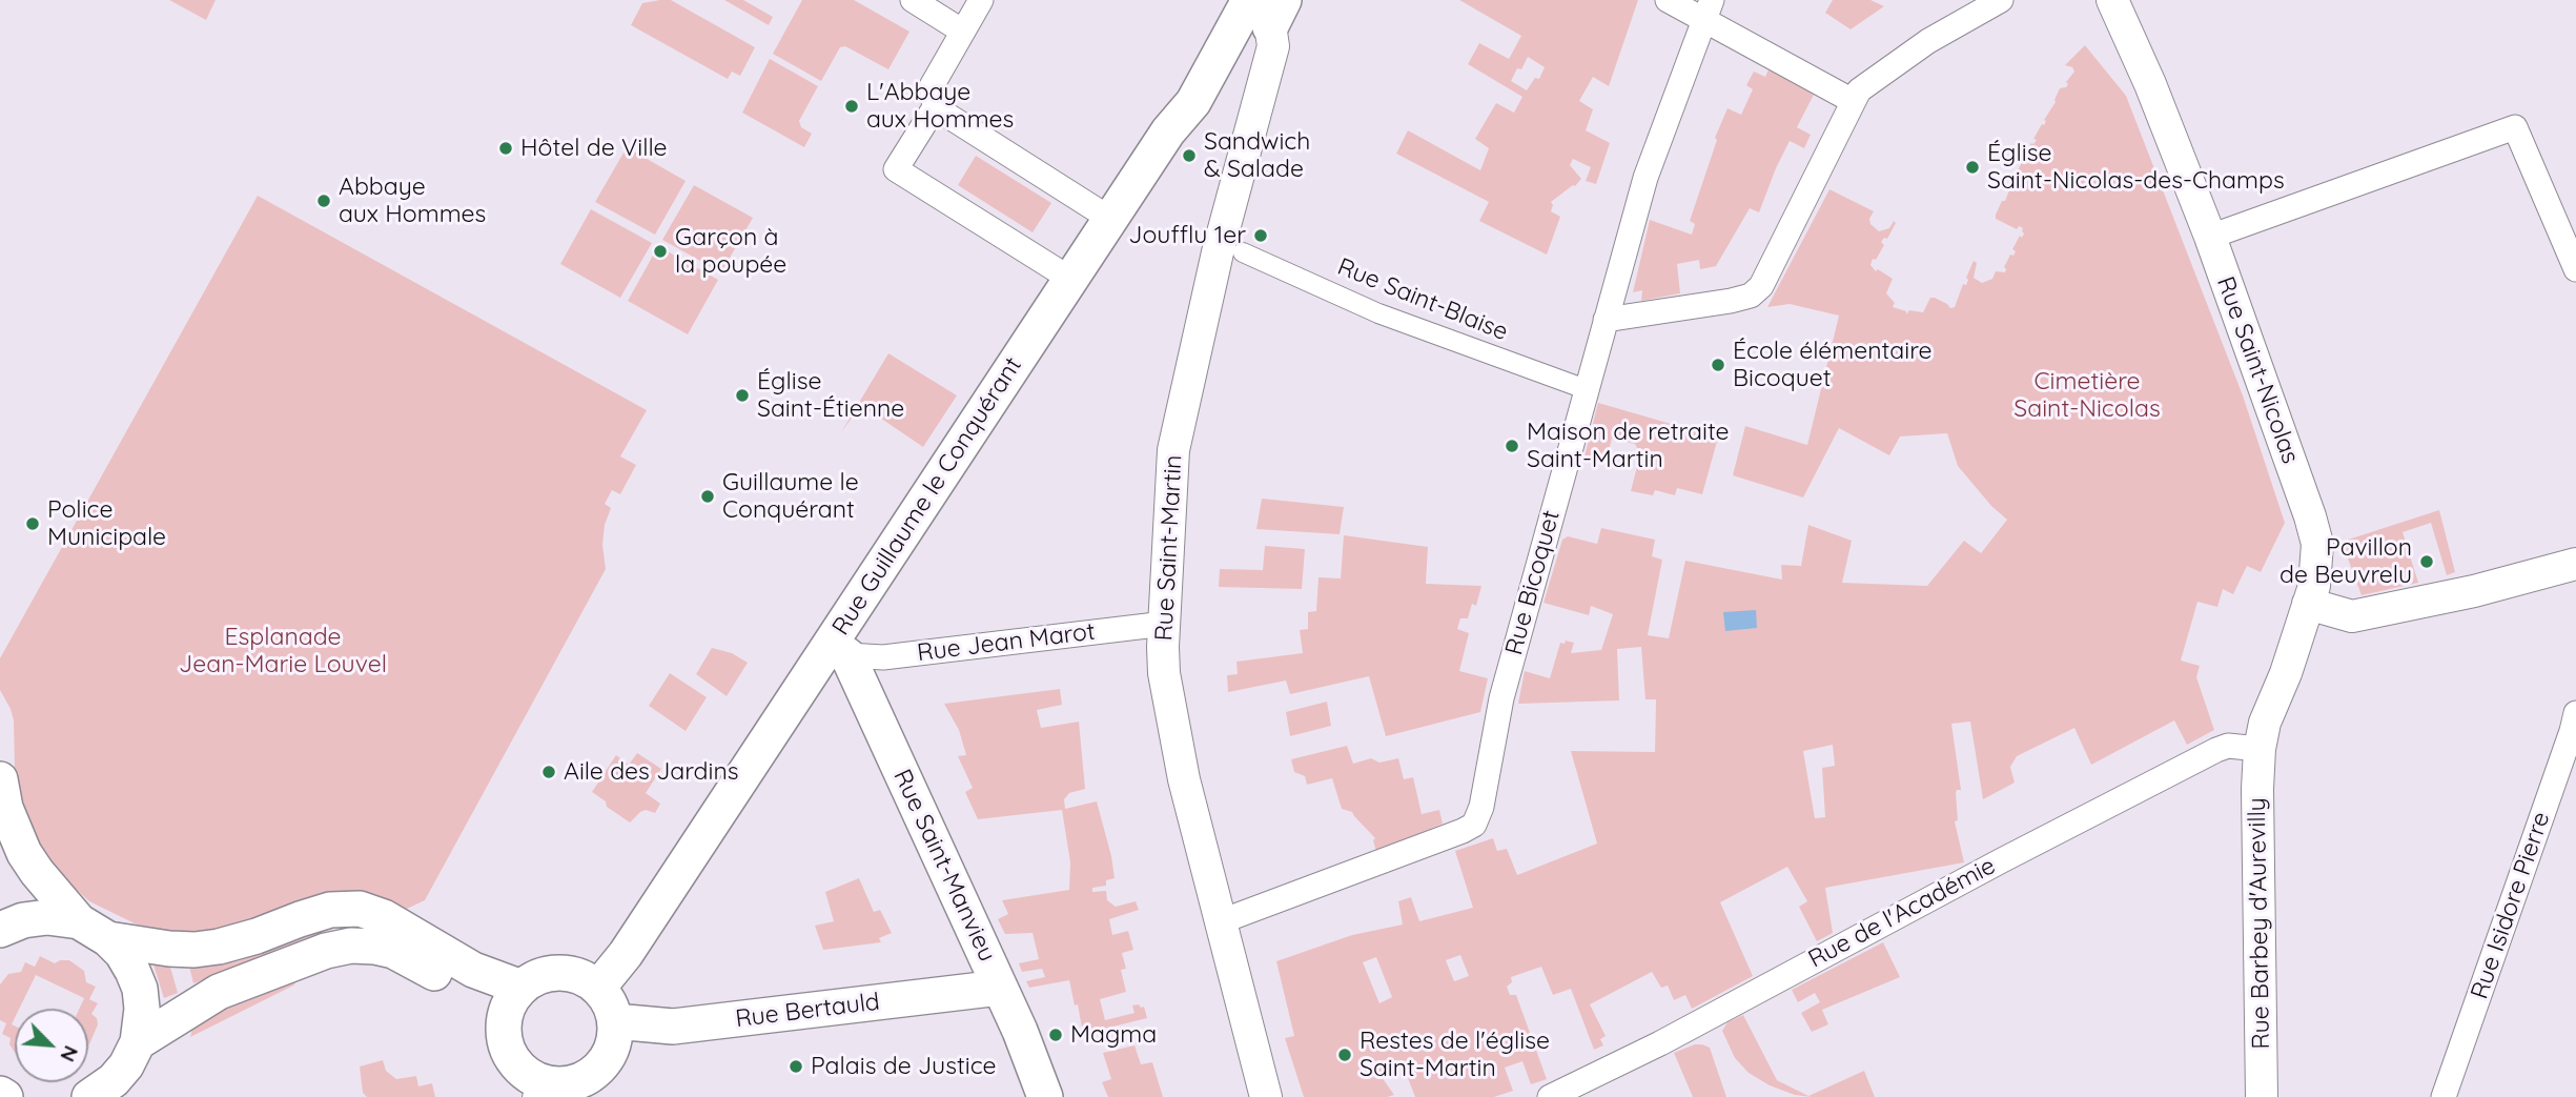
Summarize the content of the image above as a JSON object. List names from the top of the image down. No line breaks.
{"streets":{"main road":["Rue Guillaume le Conquérant","Rue Saint-Manvieu","Rue Bertauld"],"street":["Rue Saint-Blaise","Rue Saint-Nicolas","Rue Saint-Martin","Rue Bicoquet","Rue Jean Marot","Rue Isidore Pierre","Rue de l'Académie","Rue Barbey d'Aurevilly"]},"crossings":[["Rue Saint-Blaise","Rue Bicoquet"],["Rue Saint-Nicolas","Rue de l'Académie"],["Rue Saint-Nicolas","Rue Barbey d'Aurevilly"],["Rue Guillaume le Conquérant","Rue Jean Marot"],["Rue Guillaume le Conquérant","Rue Saint-Manvieu"],["Rue Guillaume le Conquérant","Rue Bertauld"],["Rue Saint-Martin","Rue Bicoquet"],["Rue Saint-Martin","Rue Jean Marot"],["Rue Jean Marot","Rue Saint-Manvieu"],["Rue Saint-Manvieu","Rue Bertauld"],["Rue de l'Académie","Rue Barbey d'Aurevilly"]],"parks":["Cimetière Saint-Nicolas","Esplanade Jean-Marie Louvel"],"places":["L'Abbaye aux Hommes","Hôtel de Ville","Sandwich & Salade","Église Saint-Nicolas-des-Champs","Abbaye aux Hommes","Joufflu 1er","Garçon à la poupée","École élémentaire Bicoquet","Église Saint-Étienne","Maison de retraite Saint-Martin","Guillaume le Conquérant","Police Municipale","Pavillon de Beuvrelu","Aile des Jardins","Magma","Restes de l'église Saint-Martin","Palais de Justice"],"north":"bottom right"}
